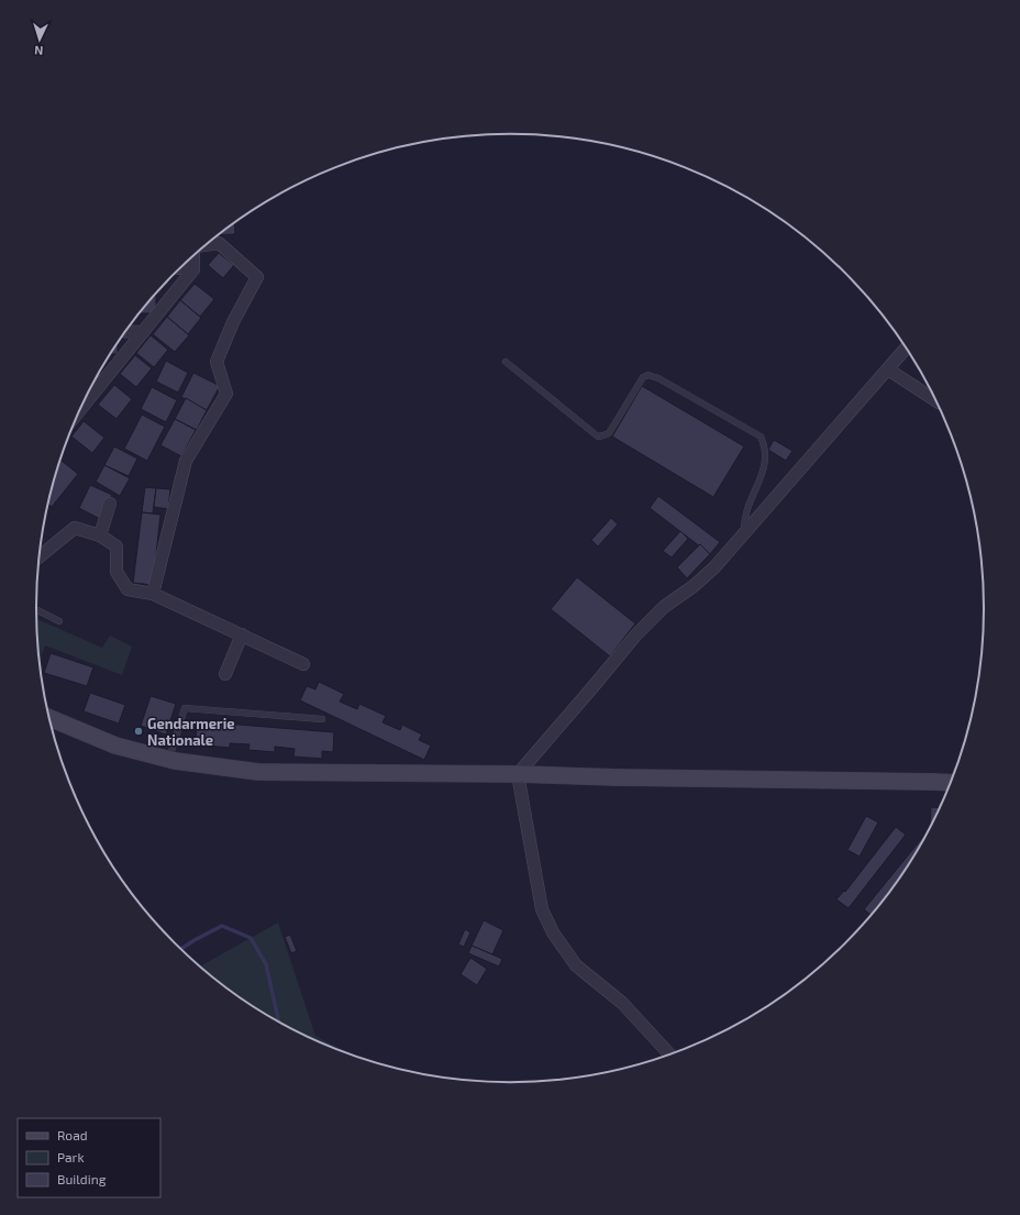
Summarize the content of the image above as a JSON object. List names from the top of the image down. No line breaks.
{"places":["Gendarmerie Nationale"],"legend":["Road","Park","Building"],"north":"bottom"}
